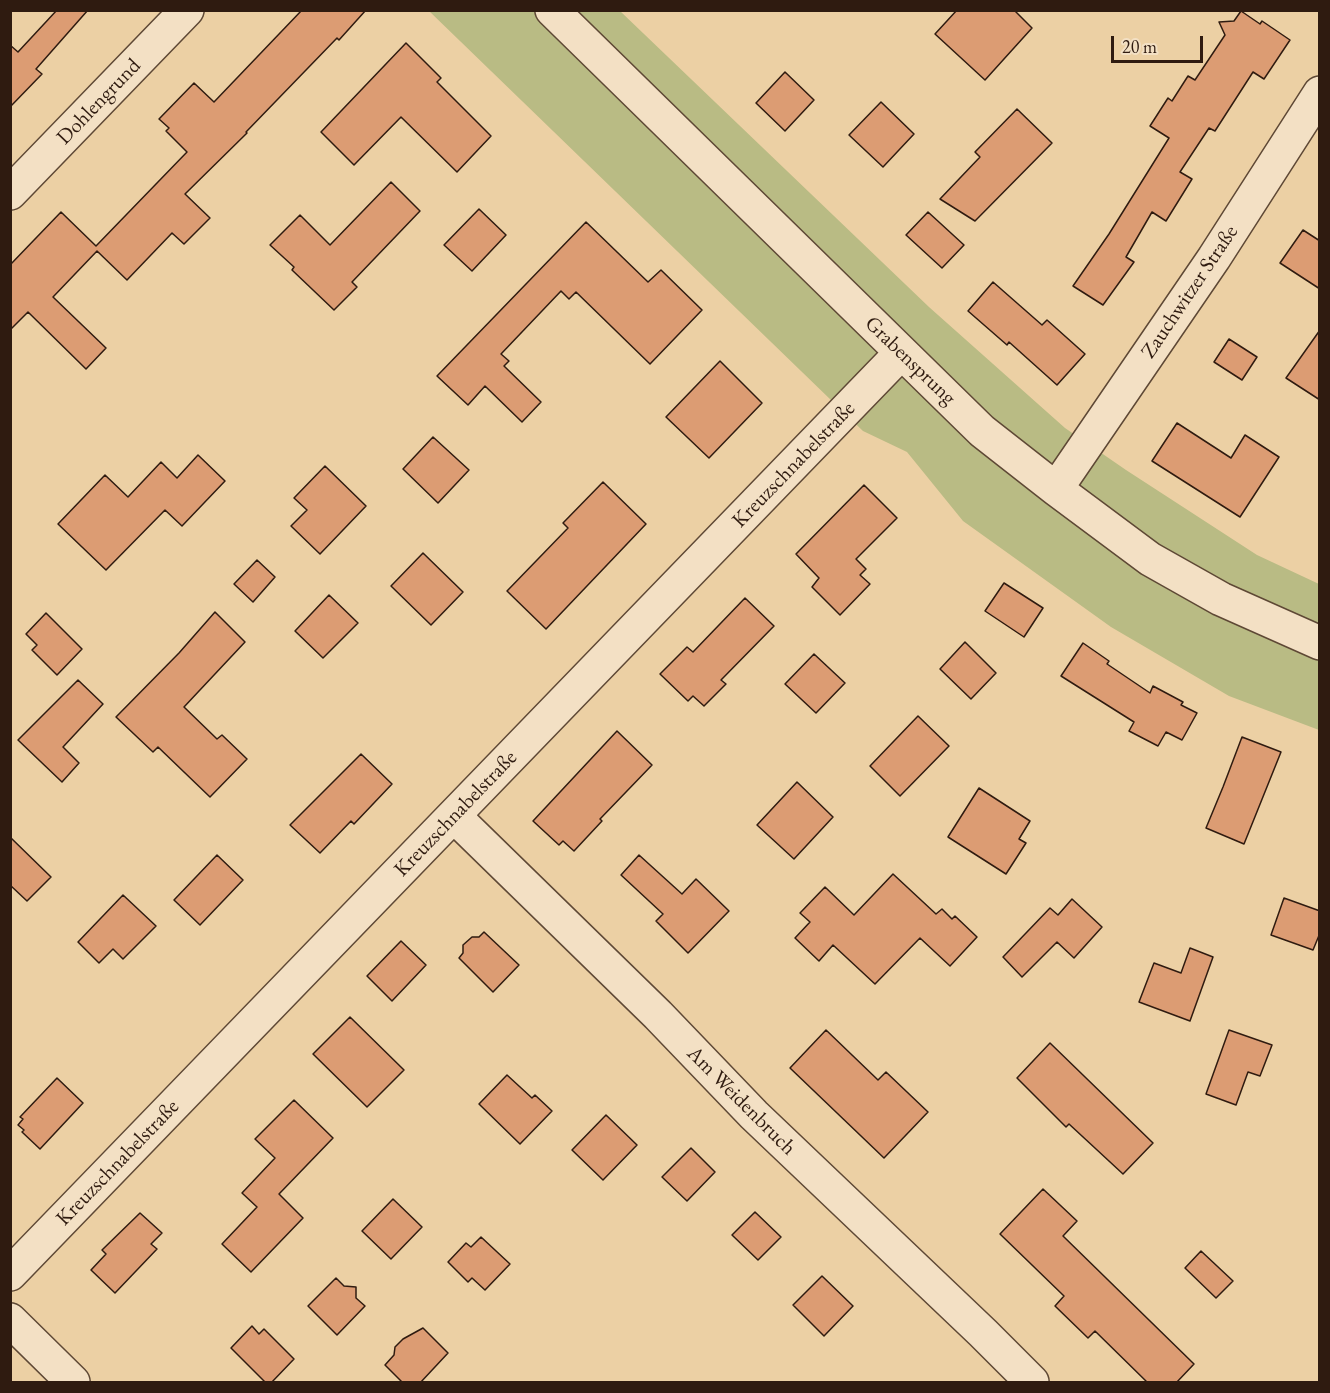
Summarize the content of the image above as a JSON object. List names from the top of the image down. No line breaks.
{"streets":{"street":["Dohlengrund","Zauchwitzer Straße","Grabensprung","Kreuzschnabelstraße","Am Weidenbruch"]},"crossings":[["Zauchwitzer Straße","Grabensprung"],["Grabensprung","Kreuzschnabelstraße"],["Kreuzschnabelstraße","Am Weidenbruch"]],"scale_bar":"20 m"}
